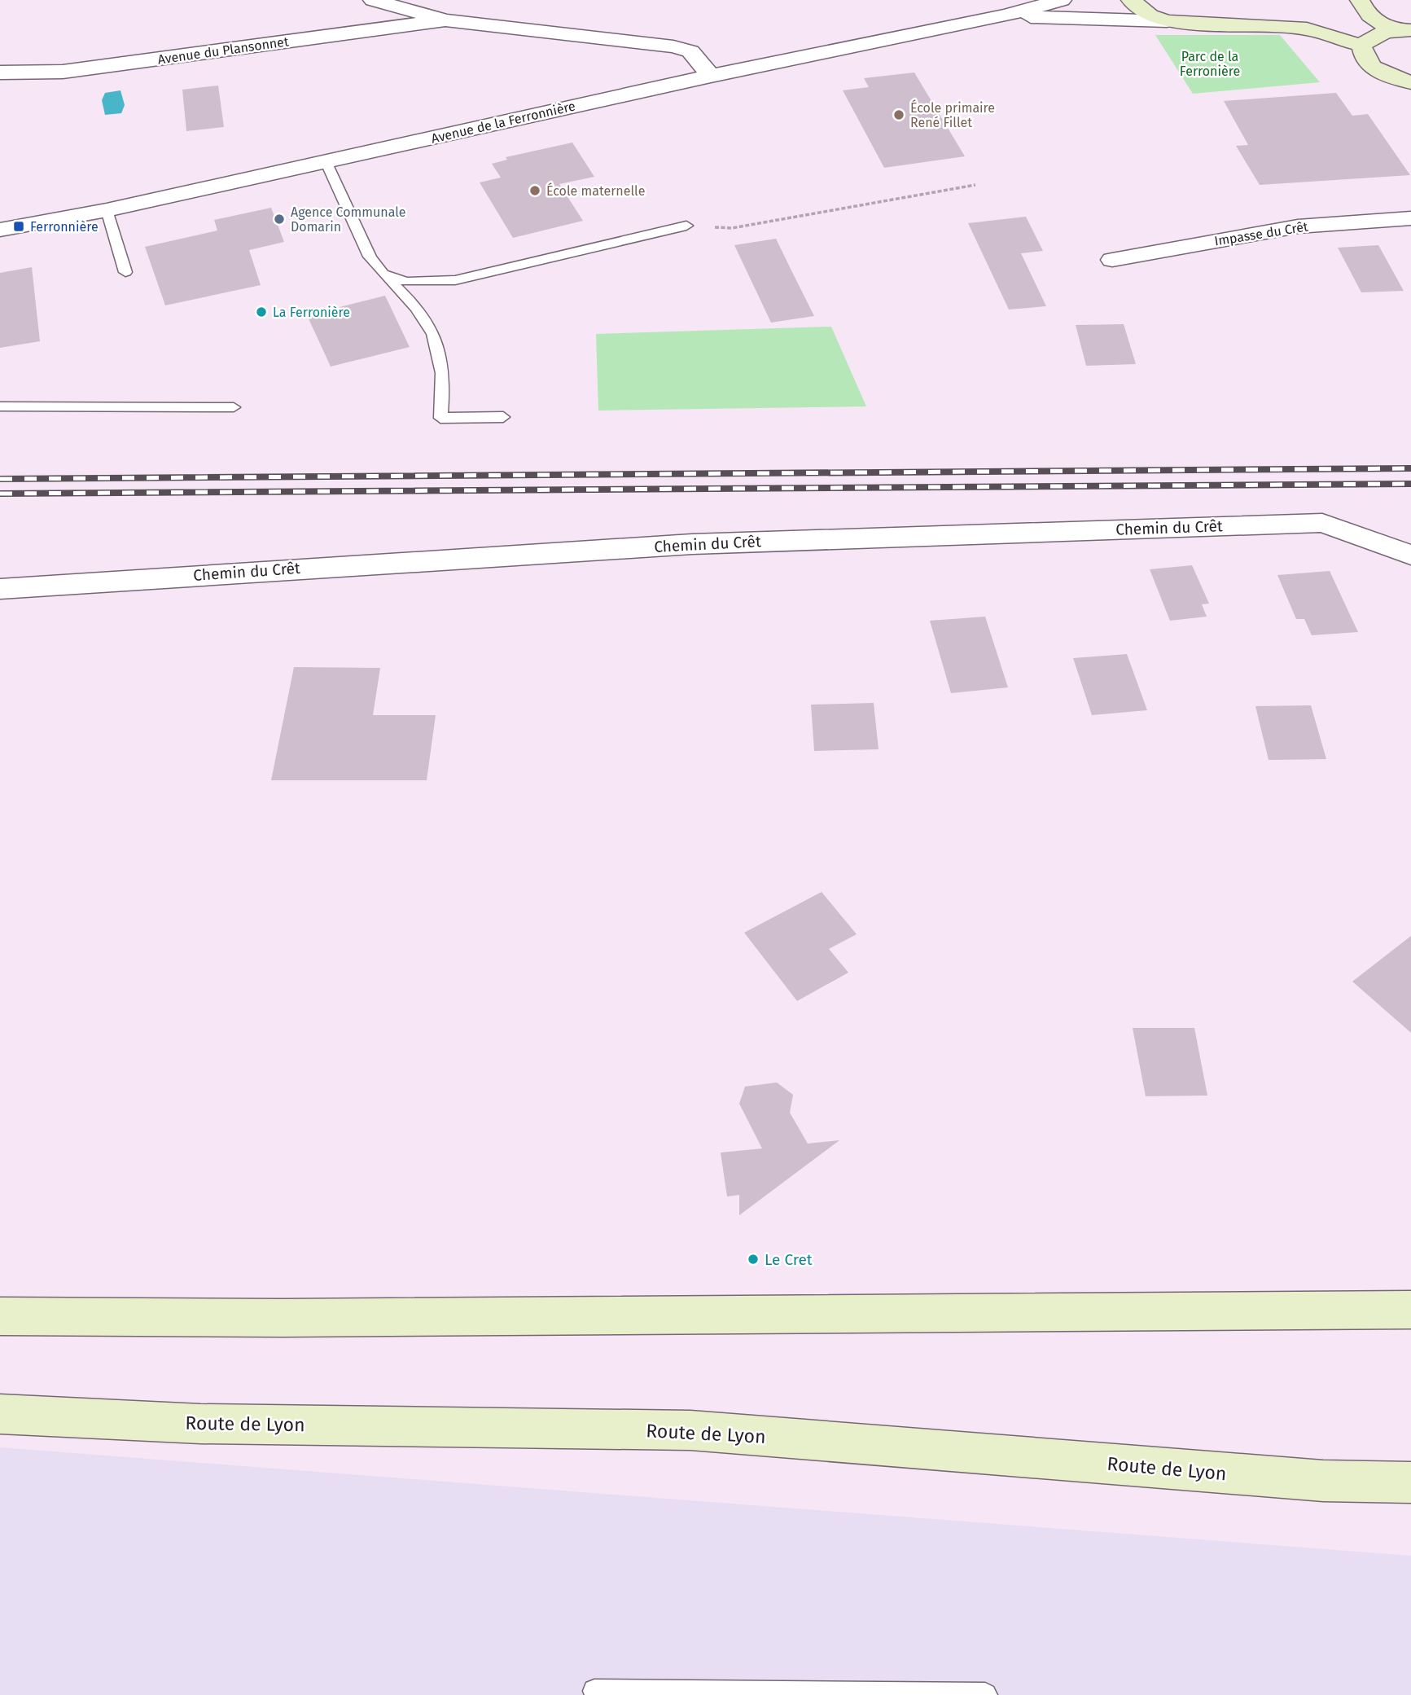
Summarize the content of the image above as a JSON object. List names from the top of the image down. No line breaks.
{"streets":{"main road":["Avenue de la Ferronnière","Route de Lyon"],"street":["Avenue du Plansonnet","Impasse du Crêt","Chemin du Crêt"]},"crossings":[["Avenue du Plansonnet","Avenue de la Ferronnière"]],"parks":["Parc de la Ferronière"],"places":{"other":["École primaire René Fillet","École maternelle","Agence Communale Domarin","La Ferronière","Le Cret"],"transit":["Ferronnière"]}}
